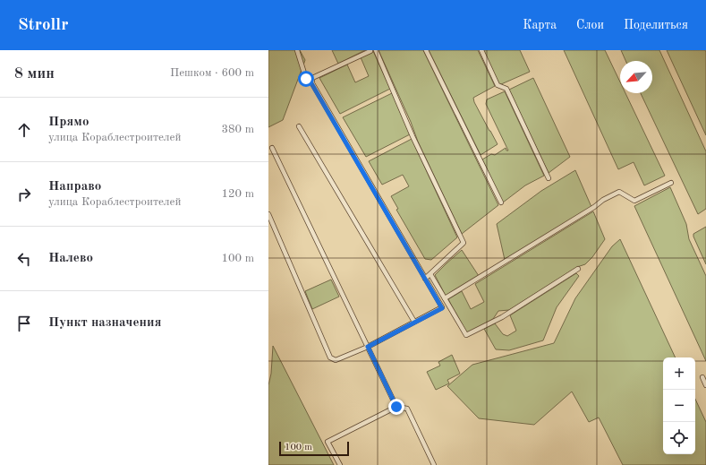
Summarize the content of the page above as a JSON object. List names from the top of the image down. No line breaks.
{"scale_bar":"100 m","north":"bottom left","page":{"header":"Strollr","nav":["Карта","Слои","Поделиться"],"heading":["8 мин","Пешком · 600 m"],"list":[["Прямо","улица Кораблестроителей","380 m"],["Направо","улица Кораблестроителей","120 m"],["Налево","100 m"],"Пункт назначения"],"map_buttons":["+","−"],"scale":"100 m"}}
